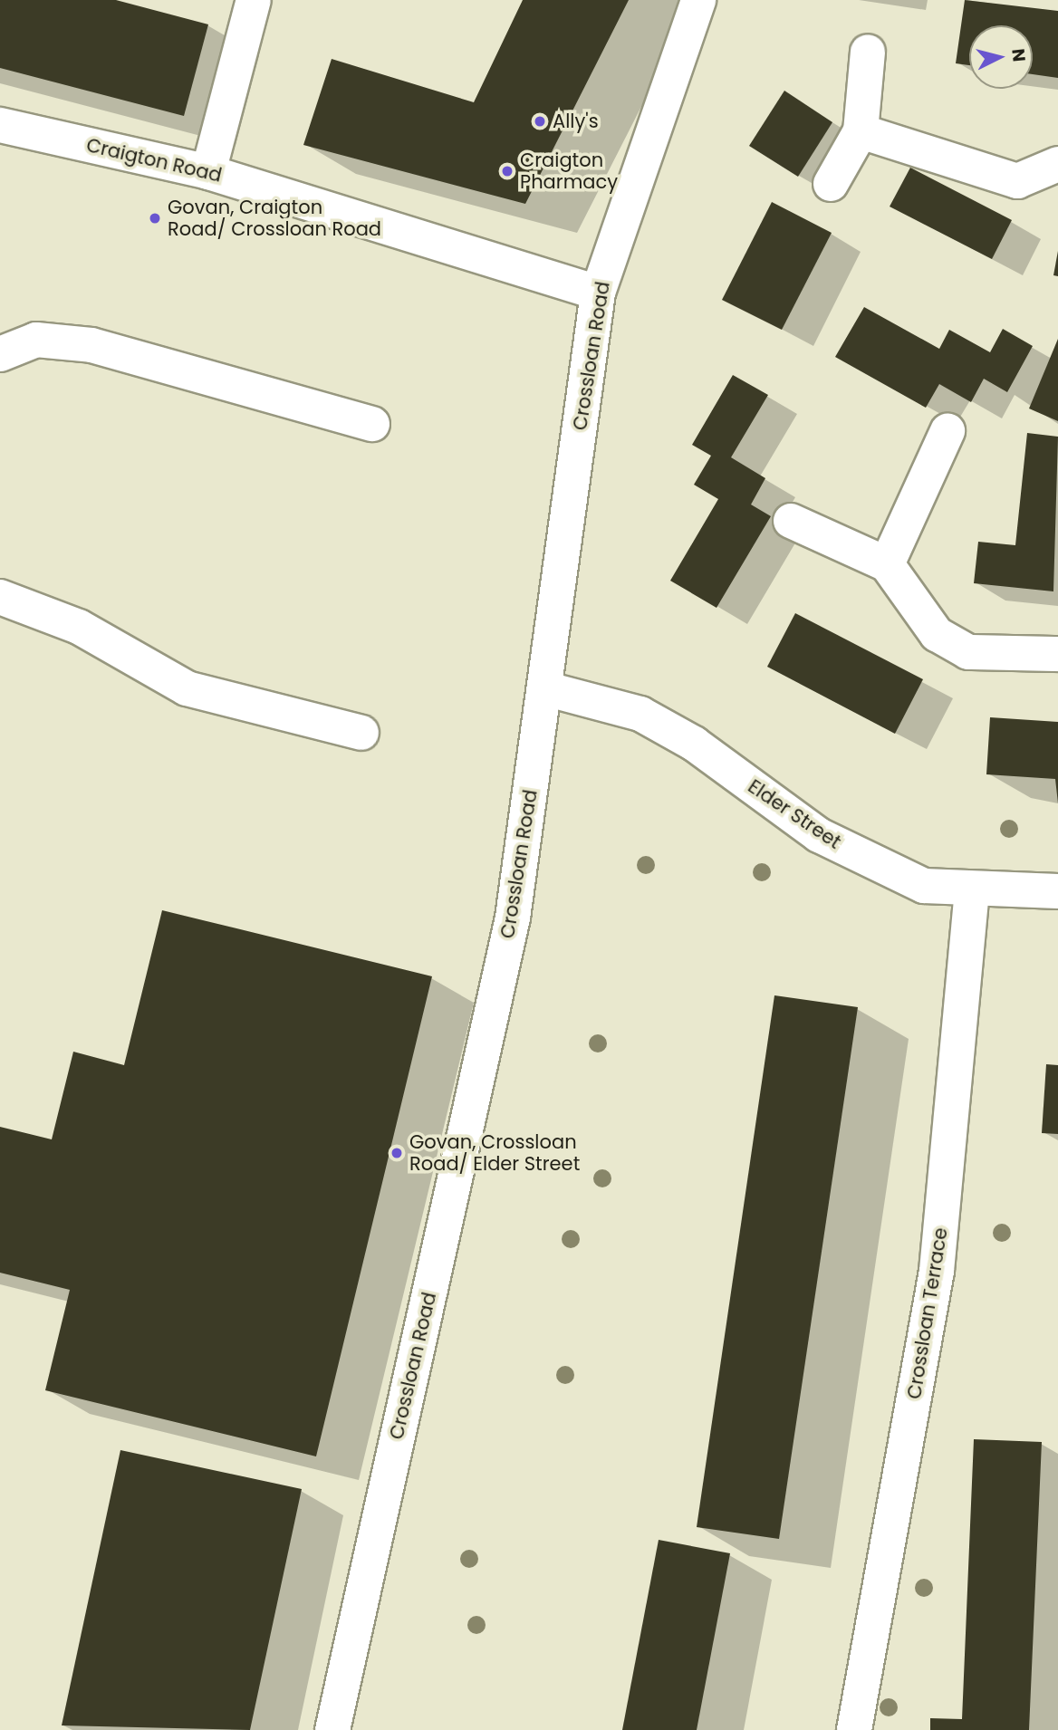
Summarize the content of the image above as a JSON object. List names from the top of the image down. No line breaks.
{"streets":{"street":["Craigton Road","Crossloan Road","Elder Street","Crossloan Terrace"]},"crossings":[["Craigton Road","Crossloan Road"],["Crossloan Road","Elder Street"],["Elder Street","Crossloan Terrace"]],"places":["Ally's","Craigton Pharmacy","Govan, Craigton Road/ Crossloan Road","Govan, Crossloan Road/ Elder Street"],"north":"right"}
